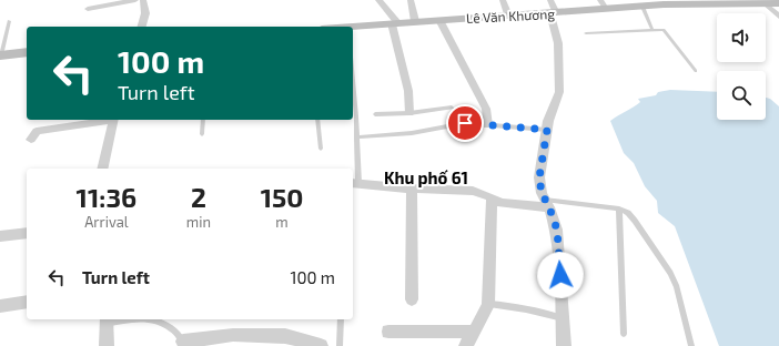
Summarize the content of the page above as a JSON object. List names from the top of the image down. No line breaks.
{"streets":{"main road":["Lê Văn Khương"]},"districts":["Khu phố 61"],"page":{"turn":["100 m","Turn left"],"eta":["11:36","Arrival","2","min","150","m"],"list":[{"name":"Turn left","value":"100 m"}]}}
